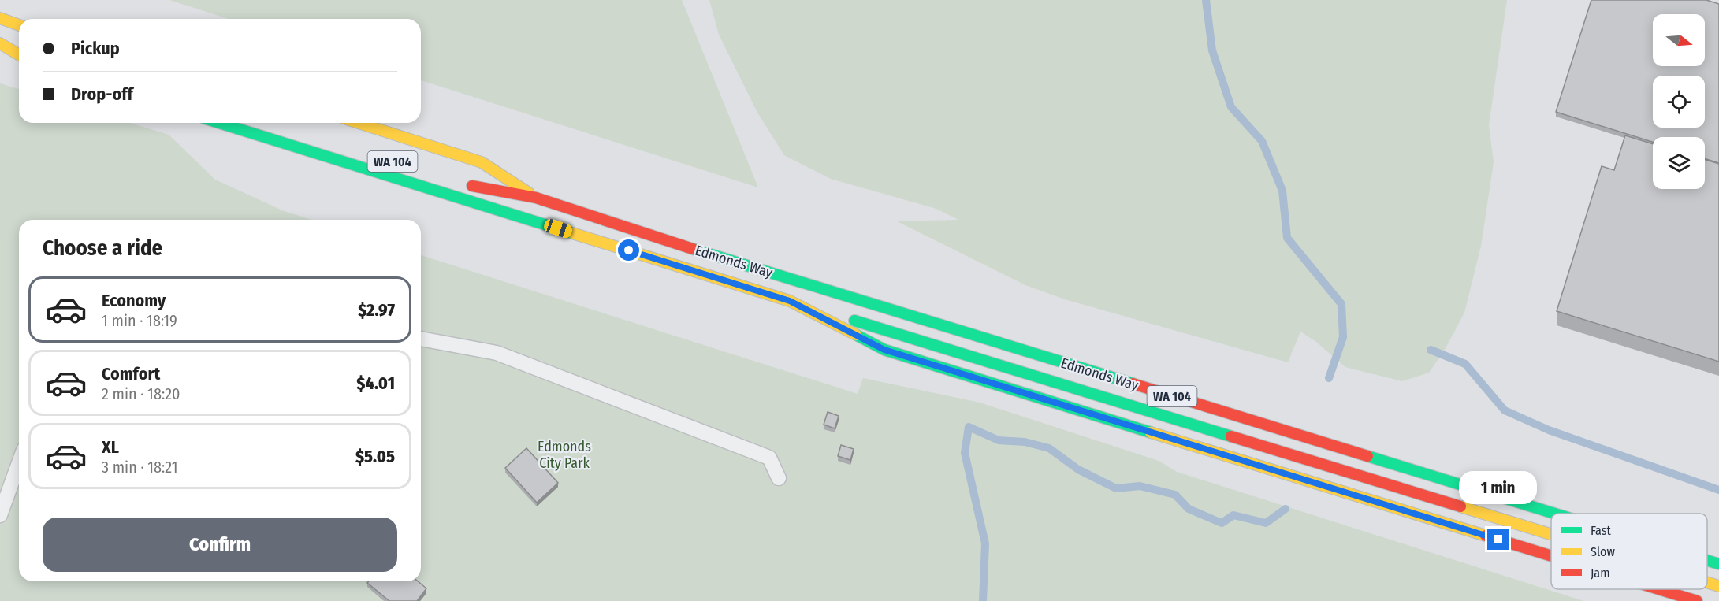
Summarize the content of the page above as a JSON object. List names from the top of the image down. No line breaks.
{"streets":{"main road":["WA 104","Edmonds Way"]},"parks":["Edmonds City Park"],"legend":["Fast","Slow","Jam"],"north":"right","page":{"banner":["Pickup","Drop-off"],"heading":"Choose a ride","list":[{"name":"Economy","note":"1 min · 18:19","value":"$2.97"},{"name":"Comfort","note":"2 min · 18:20","value":"$4.01"},{"name":"XL","note":"3 min · 18:21","value":"$5.05"}],"bubble":"1 min","buttons":"Confirm"}}
